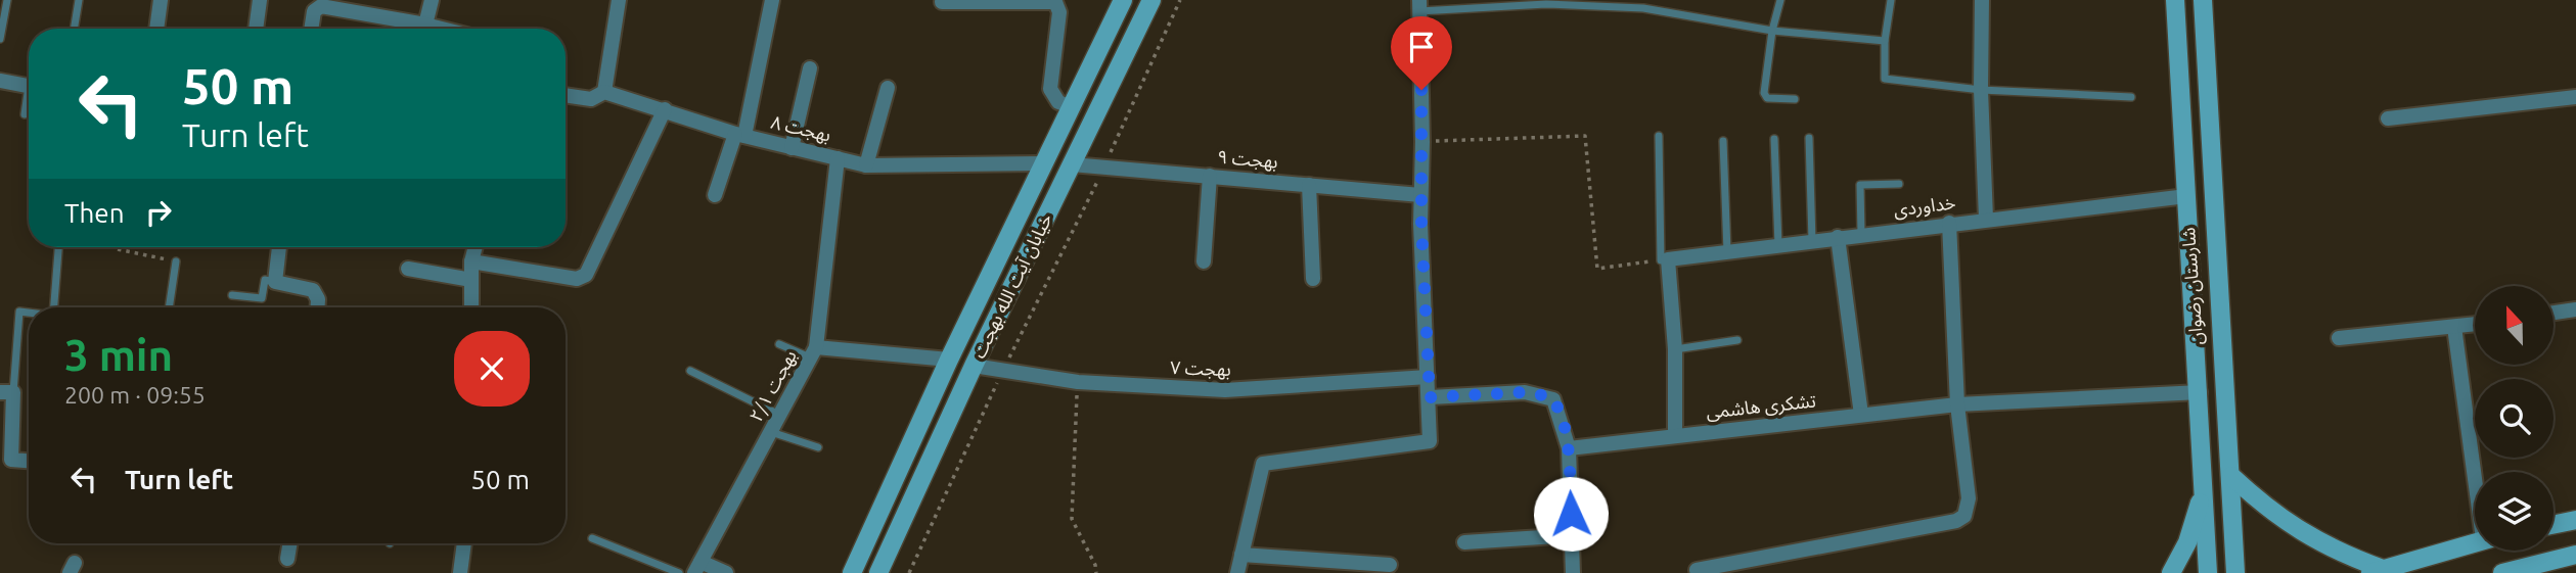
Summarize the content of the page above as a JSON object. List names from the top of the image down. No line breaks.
{"streets":{"street":["بهجت ۸","بهجت ۹","خداوردی","خیابان آیت الله بهجت","شارستان رضوان","بهجت ۷","بهجت ۲/۱","تشکری هاشمی"]},"crossings":[["بهجت ۸","خیابان آیت الله بهجت"],["بهجت ۸","بهجت ۲/۱"],["بهجت ۹","خیابان آیت الله بهجت"],["خداوردی","شارستان رضوان"],["خیابان آیت الله بهجت","بهجت ۷"],["شارستان رضوان","تشکری هاشمی"]],"north":"top","page":{"turn":["50 m","Turn left"],"then":"Then","heading":["3 min","200 m · 09:55"],"list":[{"name":"Turn left","value":"50 m"}]}}
